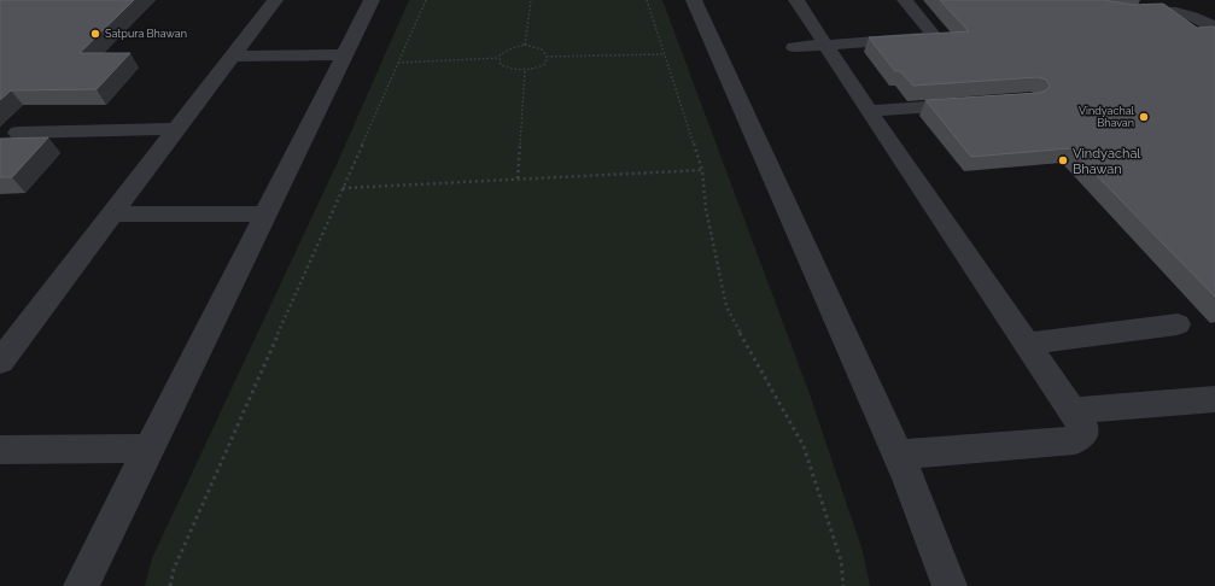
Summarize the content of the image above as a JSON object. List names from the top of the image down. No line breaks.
{"places":["Satpura Bhawan","Vindyachal Bhavan","Vindyachal Bhawan"]}
